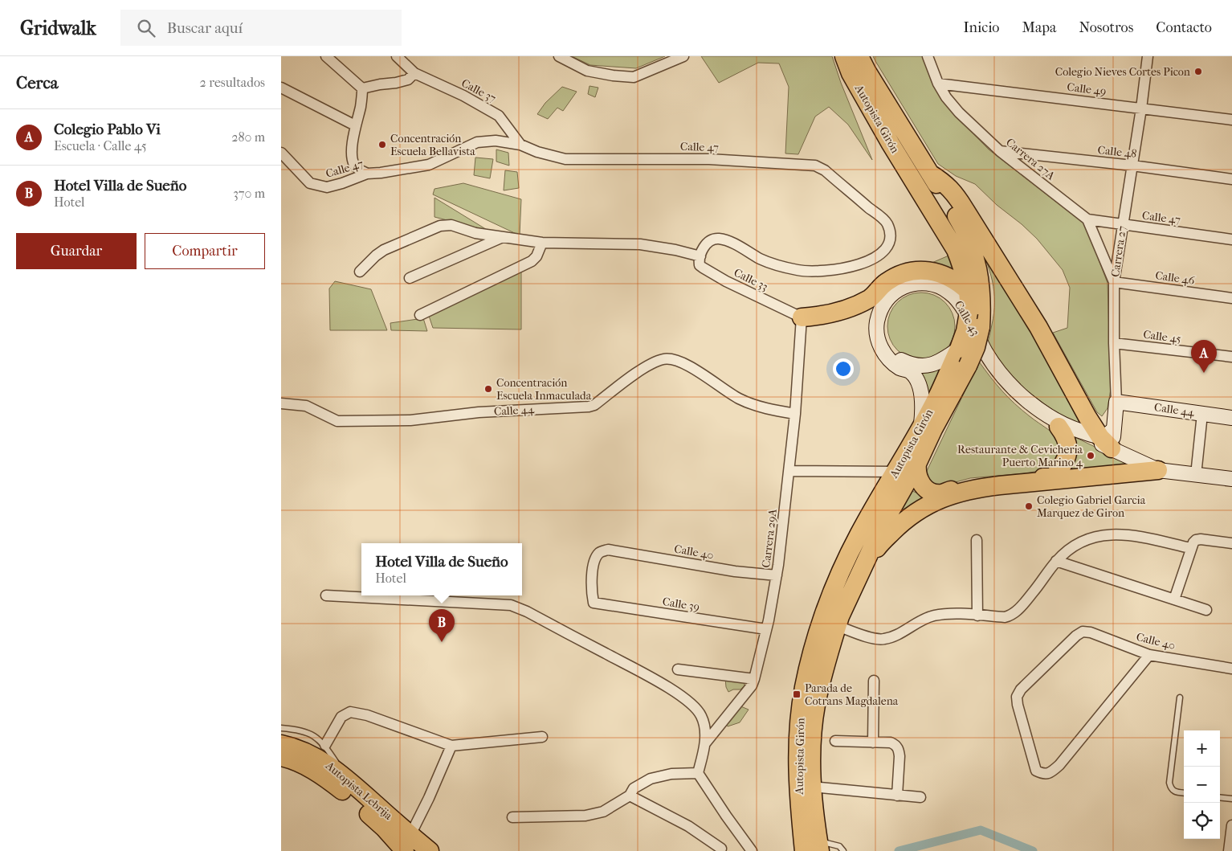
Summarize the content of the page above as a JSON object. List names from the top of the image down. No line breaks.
{"streets":{"highway":["Autopista Girón","Autopista Lebrija"],"street":["Calle 49","Calle 37","Calle 47","Calle 48","Carrera 27A","Carrera 27","Calle 46","Calle 33","Calle 43","Calle 45","Calle 44","Carrera 29A","Calle 40","Calle 39"]},"crossings":[["Calle 49","Carrera 27A"],["Calle 49","Carrera 27"],["Calle 37","Calle 47"],["Autopista Girón","Calle 43"],["Calle 47","Carrera 27A"],["Calle 47","Carrera 27"],["Calle 47","Calle 33"],["Calle 48","Carrera 27A"],["Calle 48","Carrera 27"],["Carrera 27A","Carrera 27"],["Carrera 27A","Calle 46"],["Carrera 27","Calle 46"],["Carrera 27","Calle 43"],["Carrera 27","Calle 45"],["Carrera 27","Calle 44"],["Calle 33","Carrera 29A"],["Calle 44","Carrera 29A"],["Carrera 29A","Calle 40"],["Carrera 29A","Calle 39"],["Calle 40","Calle 39"]],"places":{"other":["Colegio Nieves Cortes Picon","Concentración Escuela Bellavista","Concentración Escuela Inmaculada","Restaurante & Cevicheria Puerto Marino 4","Colegio Gabriel Garcia Marquez de Giron"],"transit":["Parada de Cotrans Magdalena"]},"page":{"header":"Gridwalk","search":"Buscar aquí","nav":["Inicio","Mapa","Nosotros","Contacto"],"heading":["Cerca","2 resultados"],"list":[{"mark":"A","name":"Colegio Pablo Vi","note":"Escuela · Calle 45","value":"280 m"},{"mark":"B","name":"Hotel Villa de Sueño","note":"Hotel","value":"370 m"}],"buttons":["Guardar","Compartir"],"pins":["A","B"],"popup":["Hotel Villa de Sueño","Hotel"],"map_buttons":["+","−"]}}
